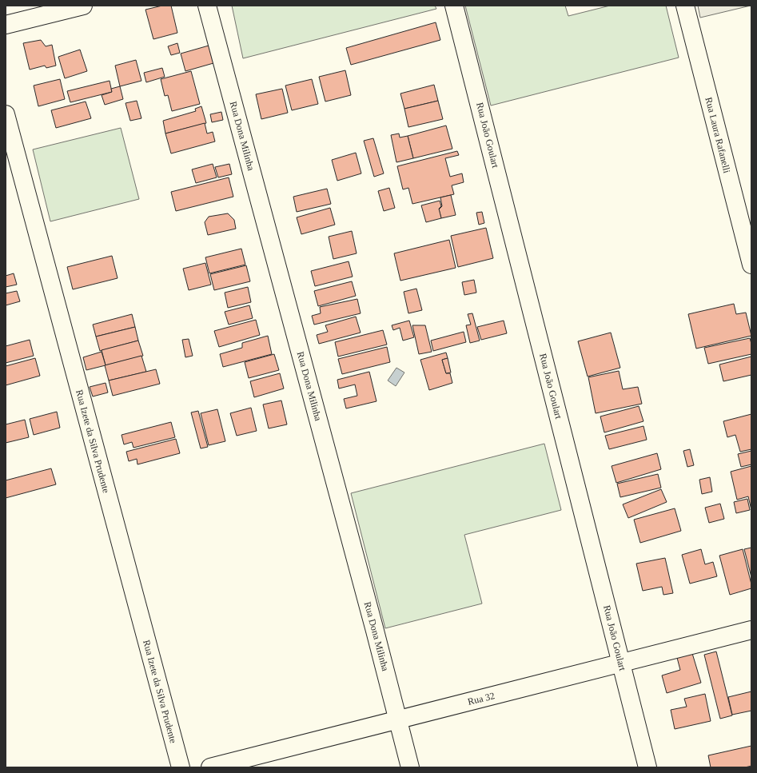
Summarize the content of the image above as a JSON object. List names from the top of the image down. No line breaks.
{"streets":{"street":["Rua João Goulart","Rua Laura Rafanelli","Rua Dona Milinha","Rua Izete da Silva Prudente","Rua 32"]},"crossings":[["Rua João Goulart","Rua 32"],["Rua Dona Milinha","Rua 32"]]}
